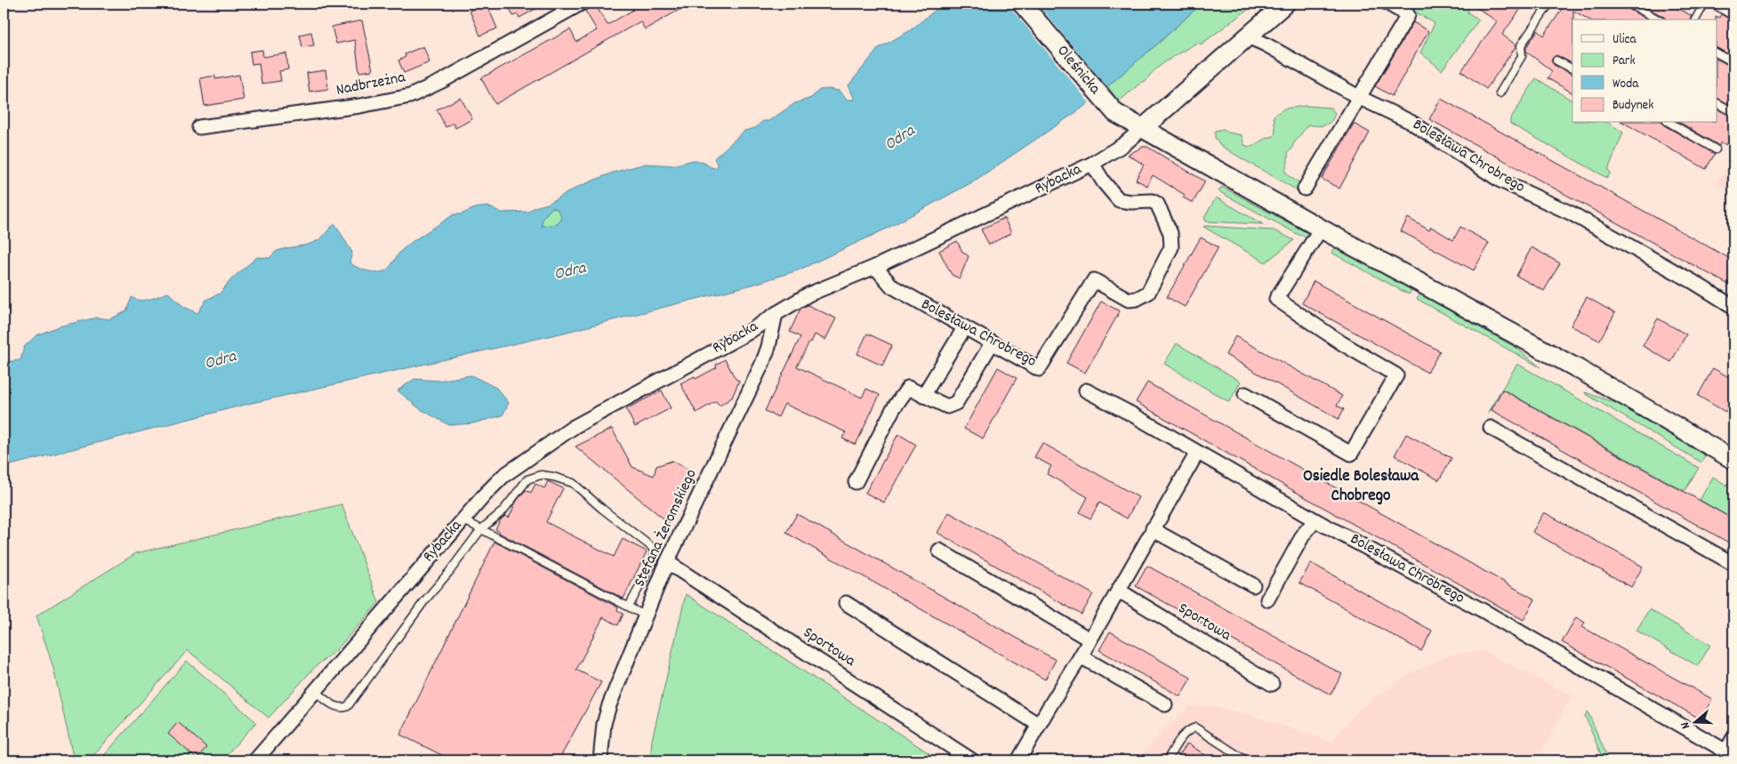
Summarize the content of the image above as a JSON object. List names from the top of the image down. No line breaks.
{"streets":{"main road":["Oleśnicka","Rybacka"],"street":["Nadbrzeżna","Bolesława Chrobrego","Stefana Żeromskiego","Sportowa"]},"crossings":[["Oleśnicka","Rybacka"],["Bolesława Chrobrego","Rybacka"],["Rybacka","Stefana Żeromskiego"],["Stefana Żeromskiego","Sportowa"]],"districts":["Osiedle Bolesława Chobrego"],"water":["Odra"],"legend":["Ulica","Park","Woda","Budynek"],"north":"left"}
